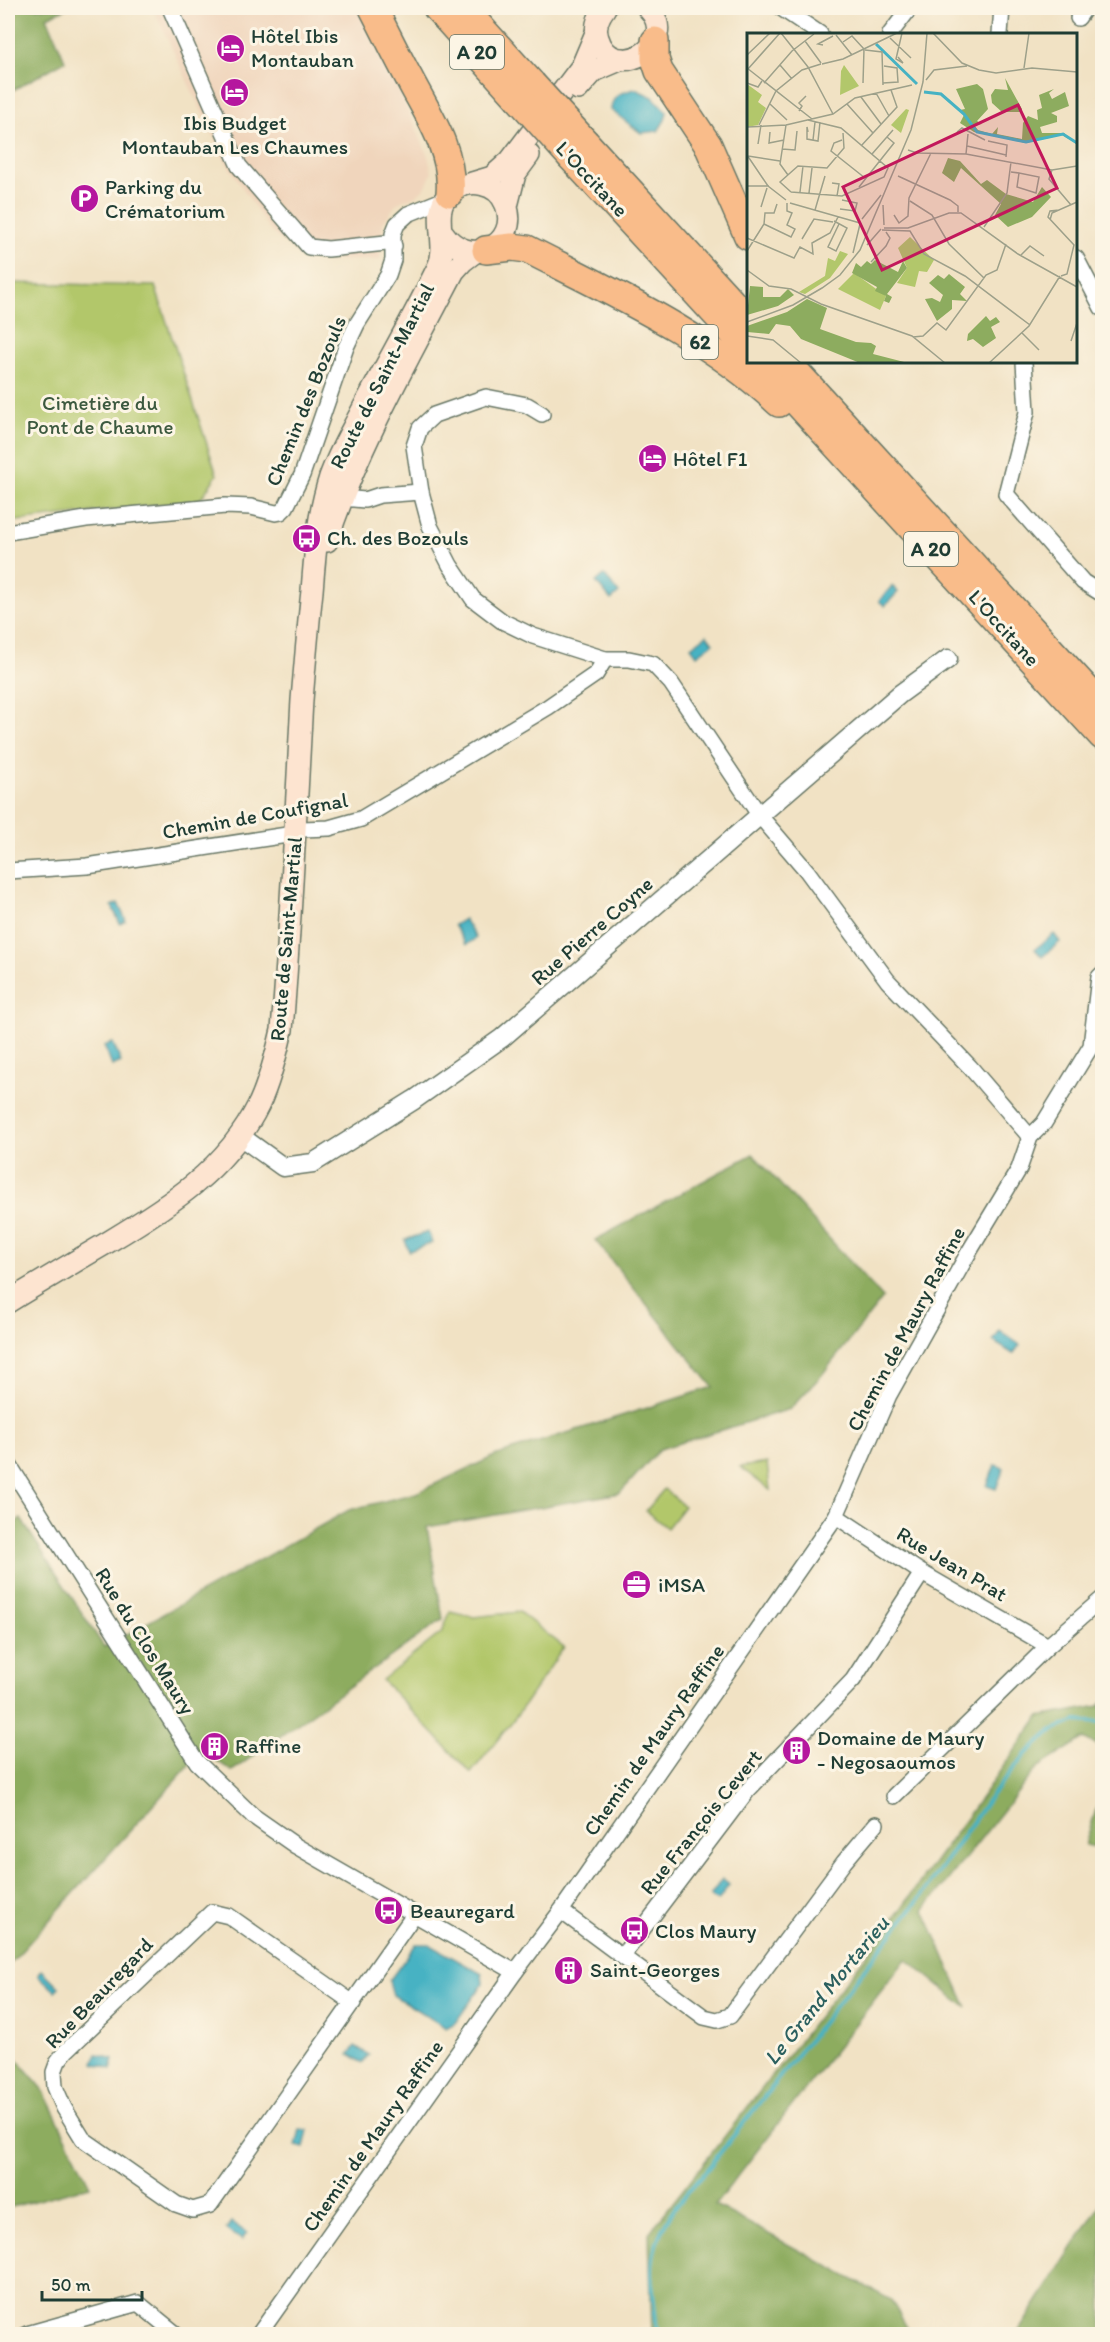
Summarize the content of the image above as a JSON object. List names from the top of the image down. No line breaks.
{"streets":{"highway":["A 20","L'Occitane","62"],"main road":["Route de Saint-Martial"],"street":["Chemin des Bozouls","Chemin de Coufignal","Rue Pierre Coyne","Chemin de Maury Raffine","Rue Jean Prat","Rue du Clos Maury","Rue François Cevert","Rue Beauregard"]},"crossings":[["L'Occitane","62"],["62","Route de Saint-Martial"],["Route de Saint-Martial","Chemin de Coufignal"],["Route de Saint-Martial","Rue Pierre Coyne"],["Chemin de Maury Raffine","Rue Jean Prat"],["Chemin de Maury Raffine","Rue du Clos Maury"],["Rue Jean Prat","Rue François Cevert"],["Rue du Clos Maury","Rue Beauregard"]],"water":["Le Grand Mortarieu"],"parks":["Cimetière du Pont de Chaume"],"places":{"hotel":["Hôtel Ibis Montauban","Ibis Budget Montauban Les Chaumes","Hôtel F1"],"parking":["Parking du Crématorium"],"bus stop":["Ch. des Bozouls","Beauregard","Clos Maury"],"office":["iMSA"],"building":["Raffine","Domaine de Maury - Negosaoumos","Saint-Georges"]},"scale_bar":"50 m"}
